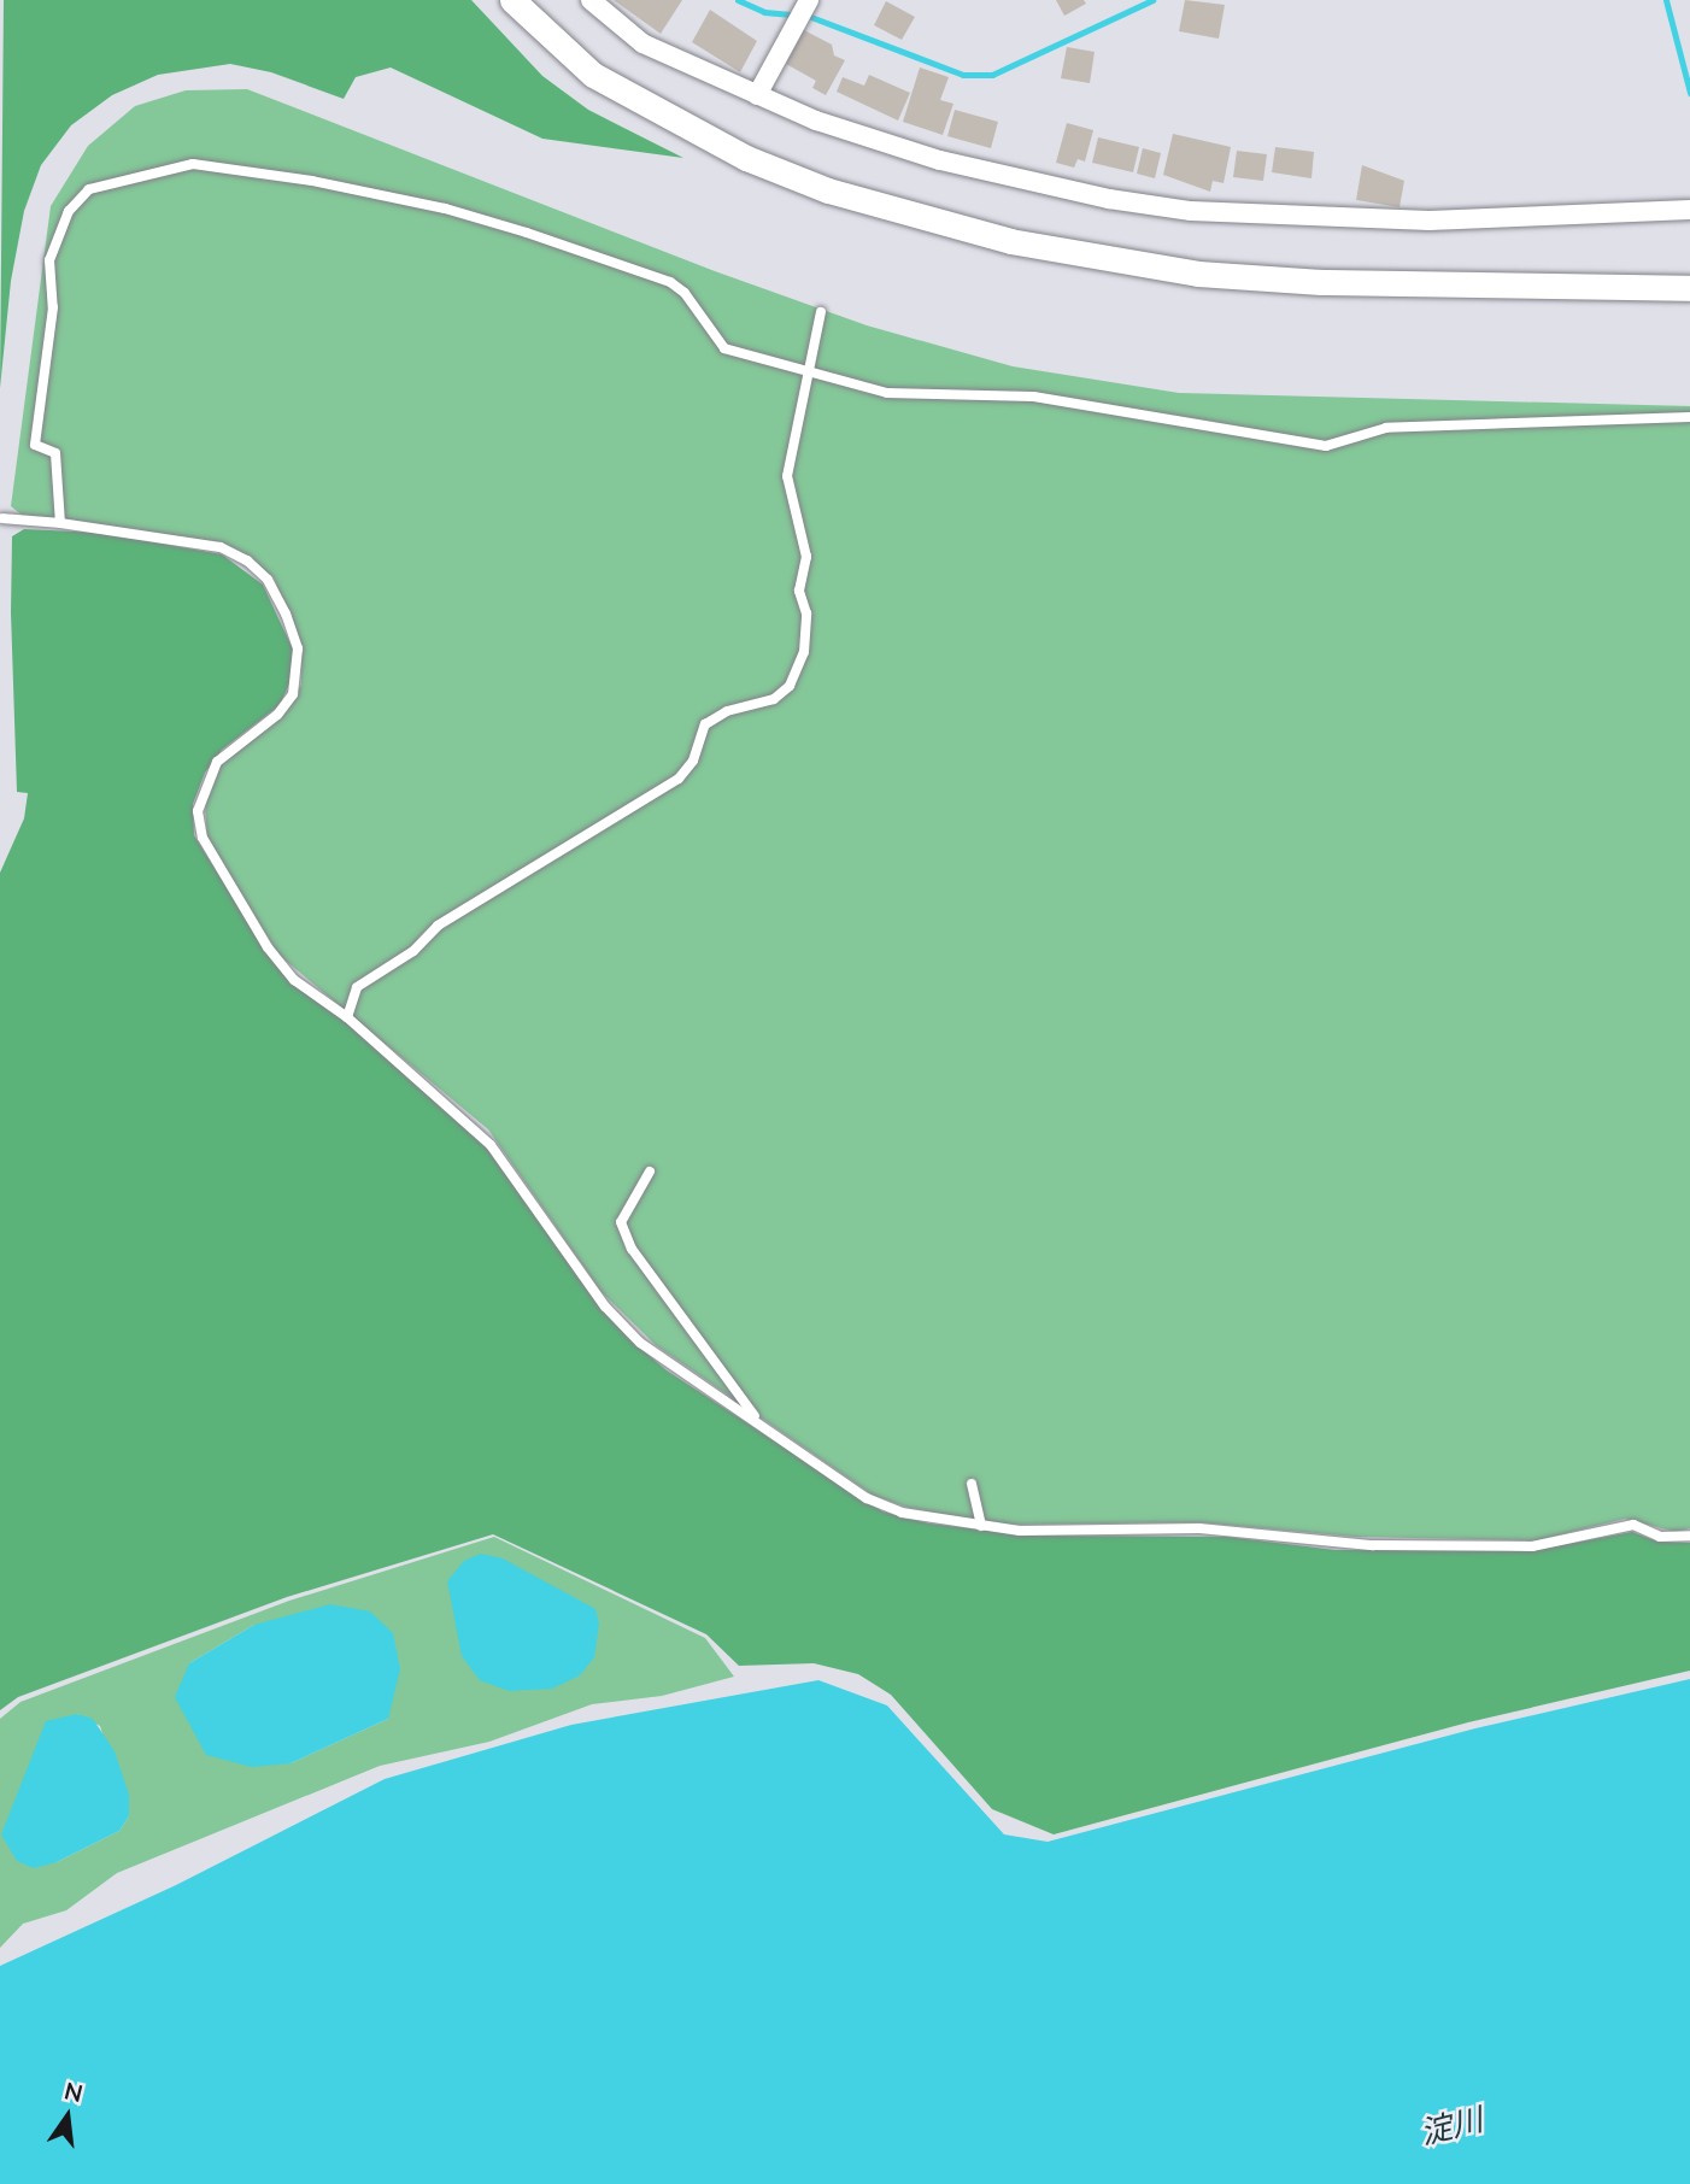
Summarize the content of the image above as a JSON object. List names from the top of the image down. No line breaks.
{"water":["淀川"],"north":"top"}
